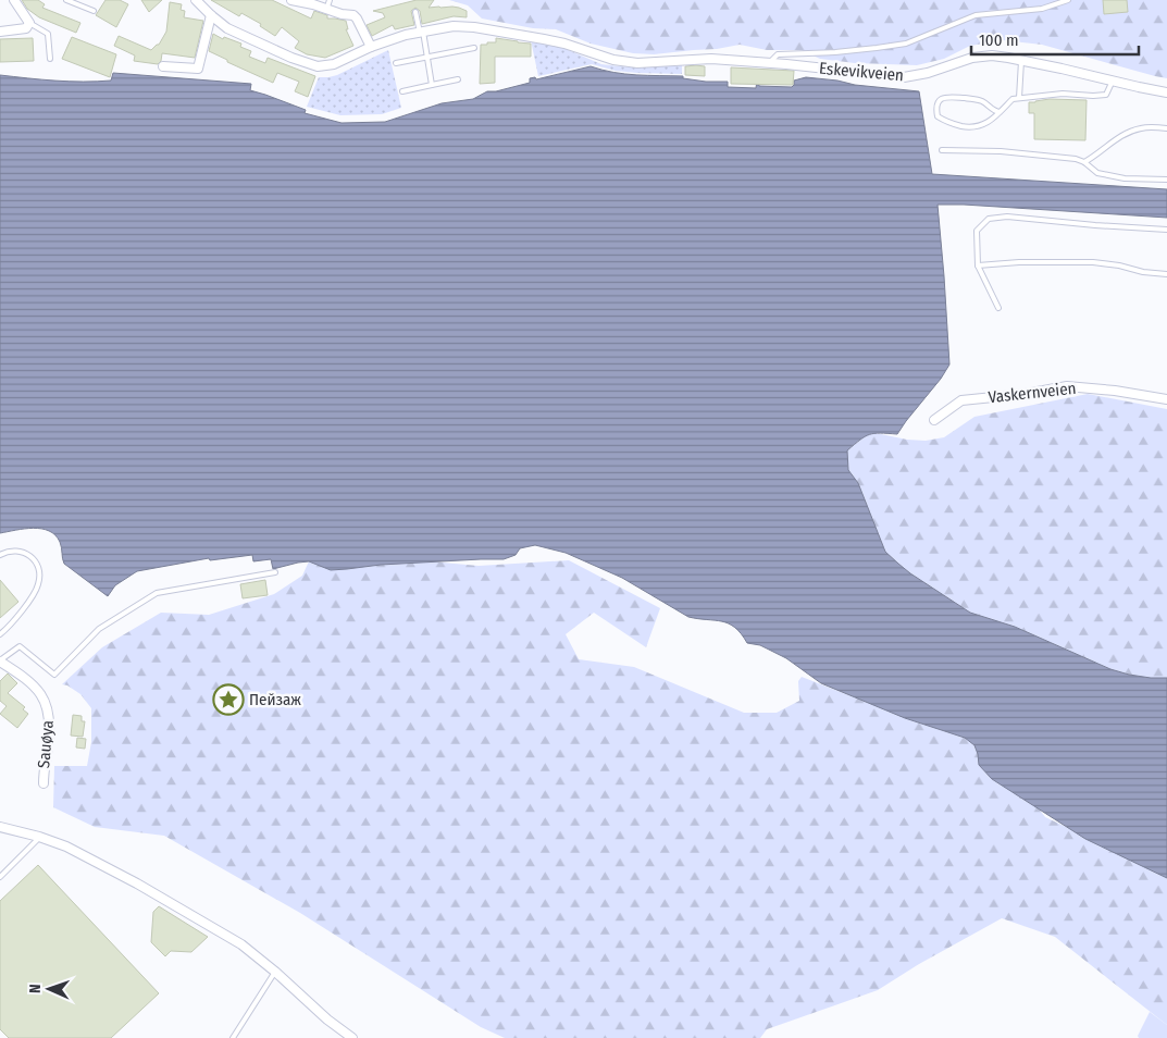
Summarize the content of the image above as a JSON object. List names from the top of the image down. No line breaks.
{"streets":{"street":["Eskevikveien","Vaskernveien","Sauøya"]},"places":{"place":["Пейзаж"]},"scale_bar":"100 m","north":"left"}
